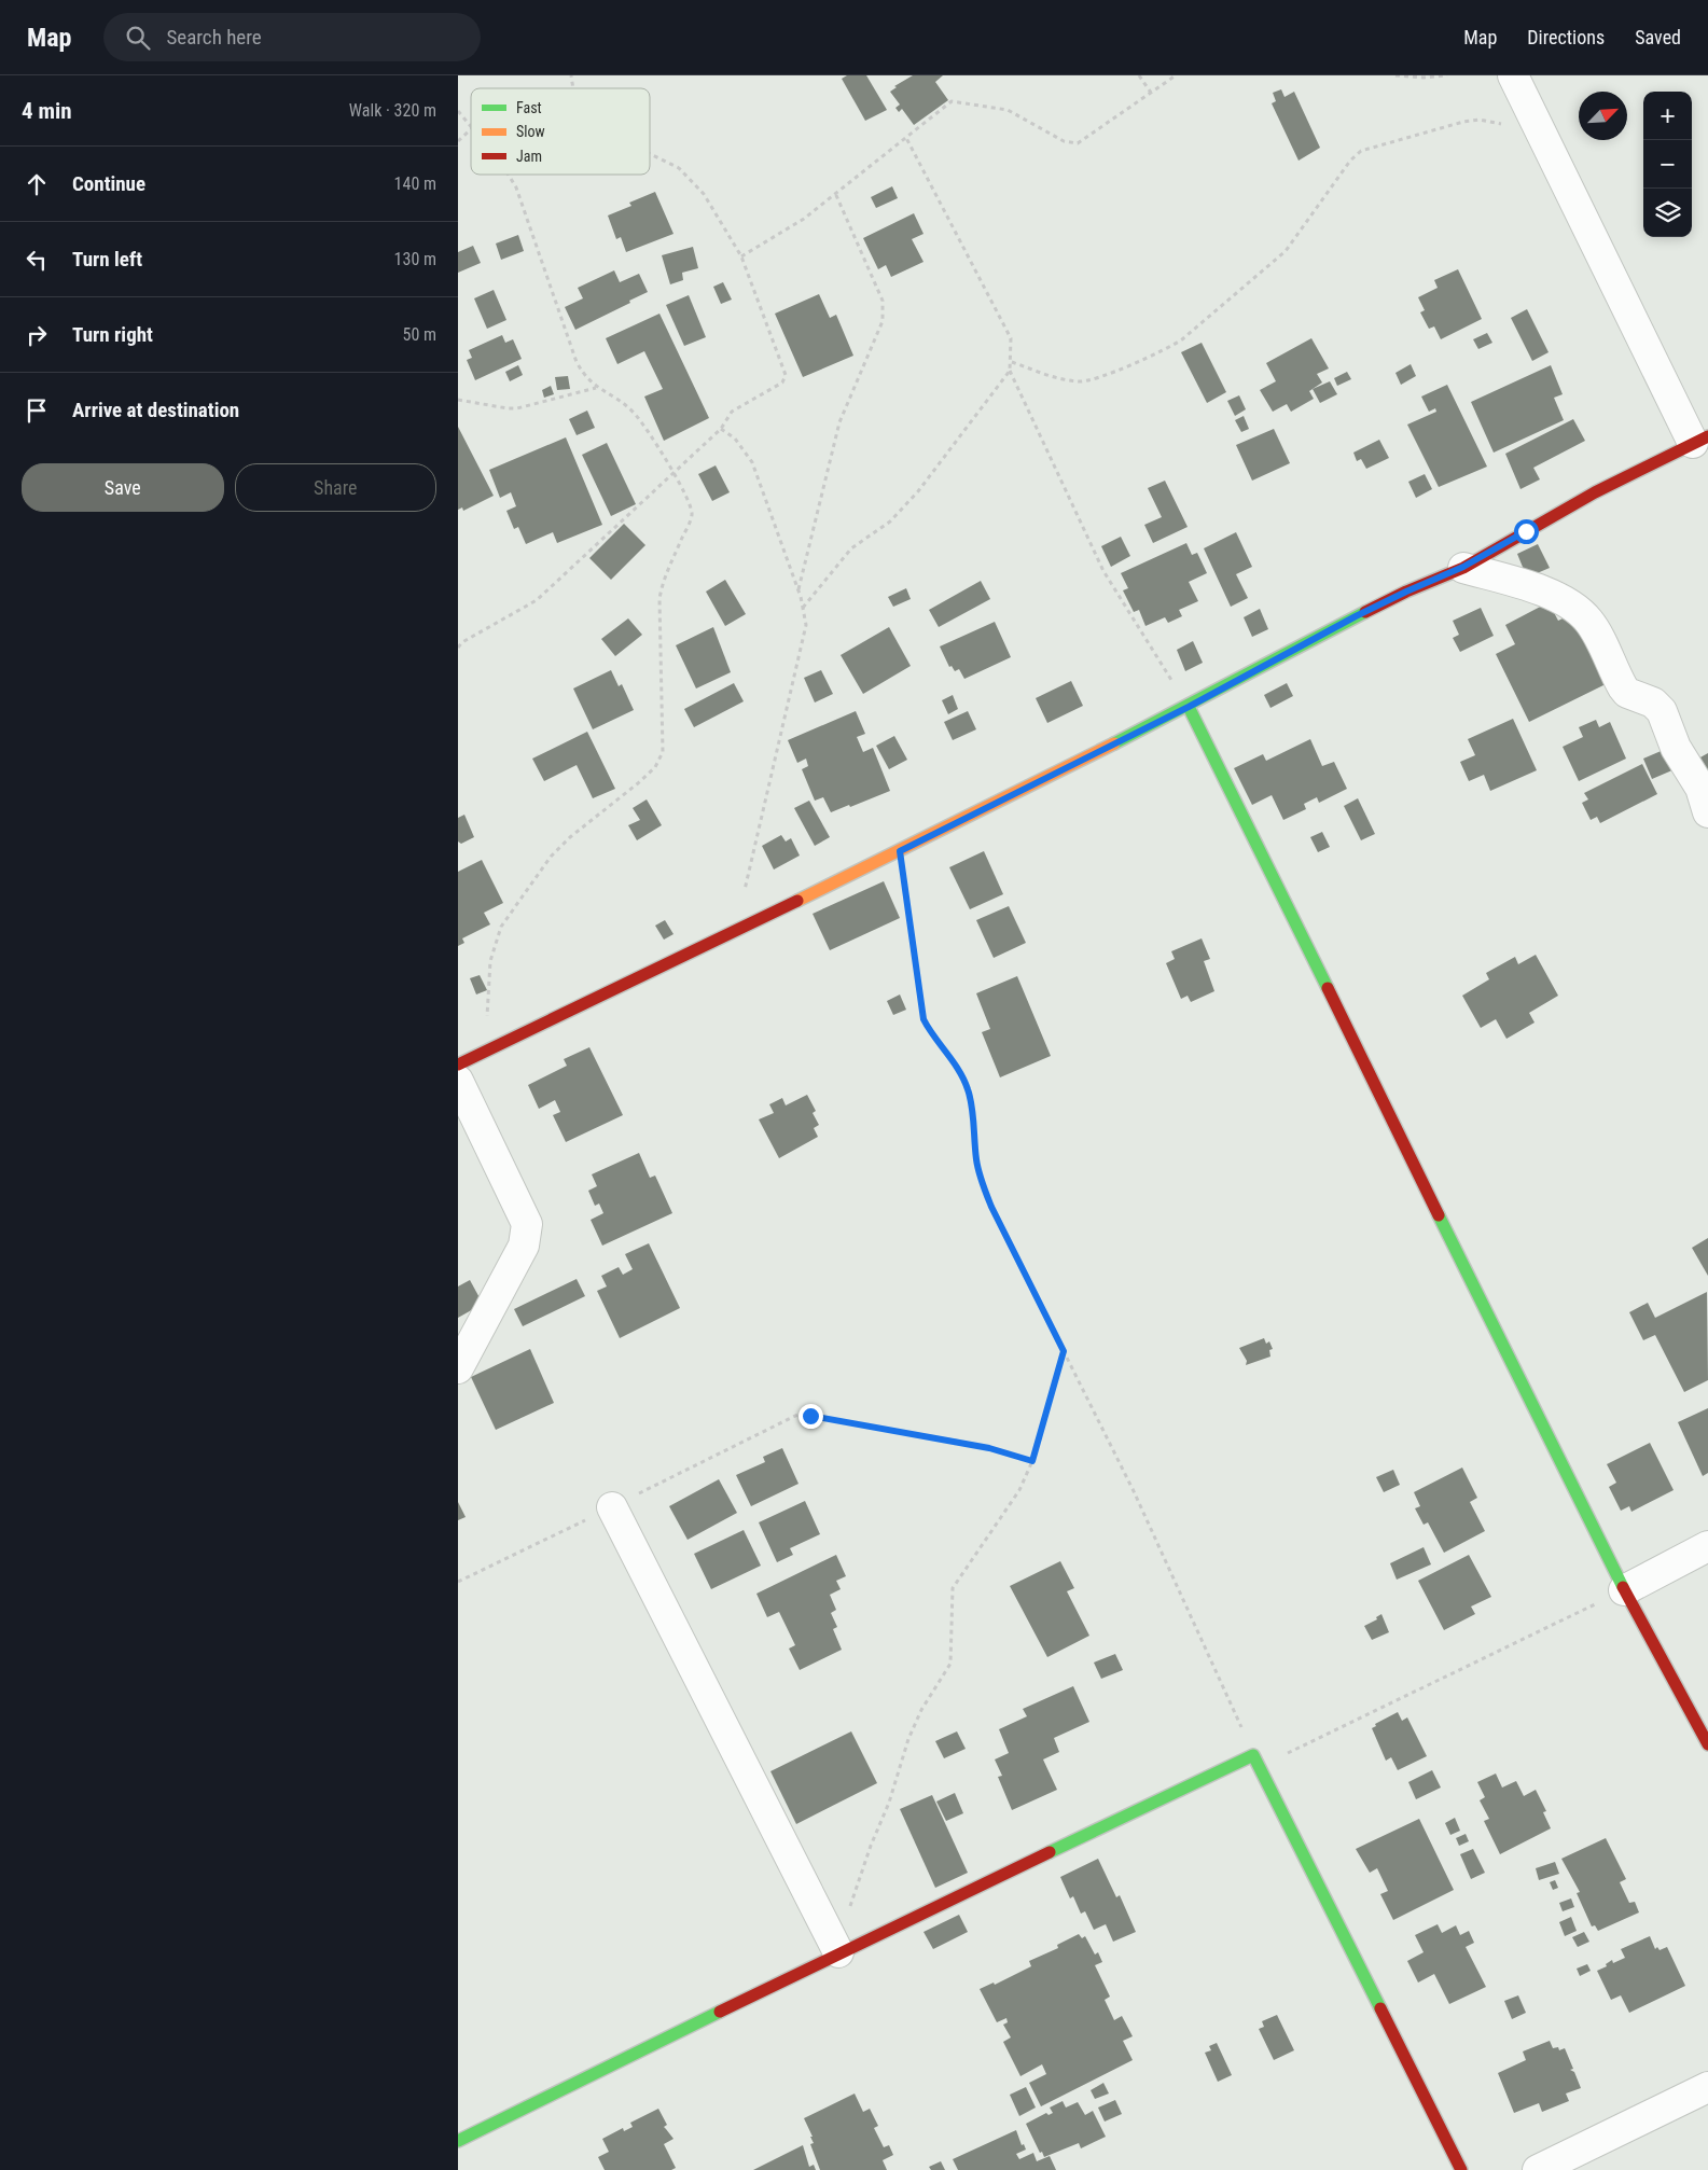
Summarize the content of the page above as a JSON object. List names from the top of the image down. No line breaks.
{"legend":["Fast","Slow","Jam"],"north":"top right","page":{"header":"Map","search":"Search here","nav":["Map","Directions","Saved"],"heading":["4 min","Walk · 320 m"],"map_buttons":["+","−"],"list":[["Continue","140 m"],["Turn left","130 m"],["Turn right","50 m"],"Arrive at destination"],"buttons":["Save","Share"]}}
